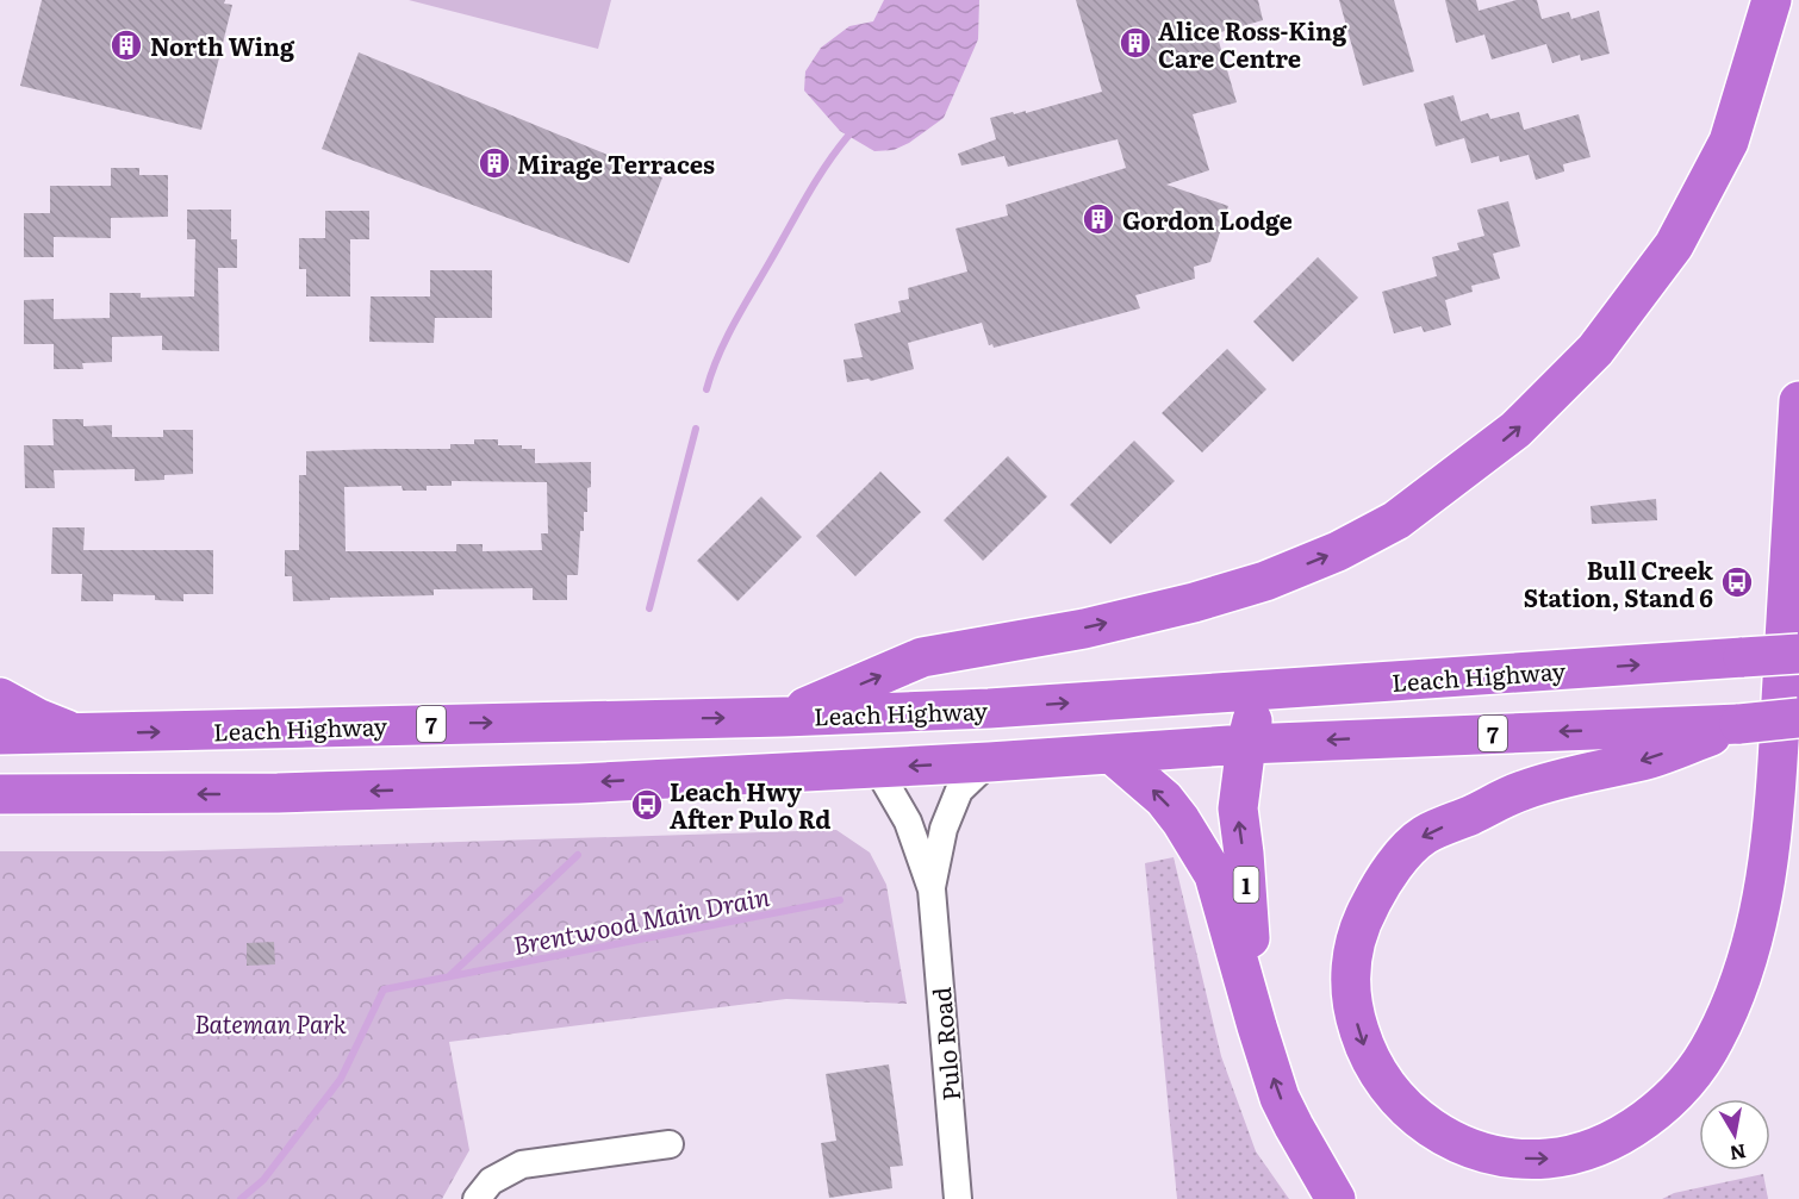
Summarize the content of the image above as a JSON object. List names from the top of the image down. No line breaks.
{"streets":{"highway":["Leach Highway","7","1"],"street":["Pulo Road"]},"crossings":[["Leach Highway","1"],["7","1"],["7","Pulo Road"]],"water":["Brentwood Main Drain"],"parks":["Bateman Park"],"places":{"building":["Alice Ross-King Care Centre","North Wing","Mirage Terraces","Gordon Lodge"],"bus stop":["Bull Creek Station, Stand 6","Leach Hwy After Pulo Rd"]},"north":"bottom"}
